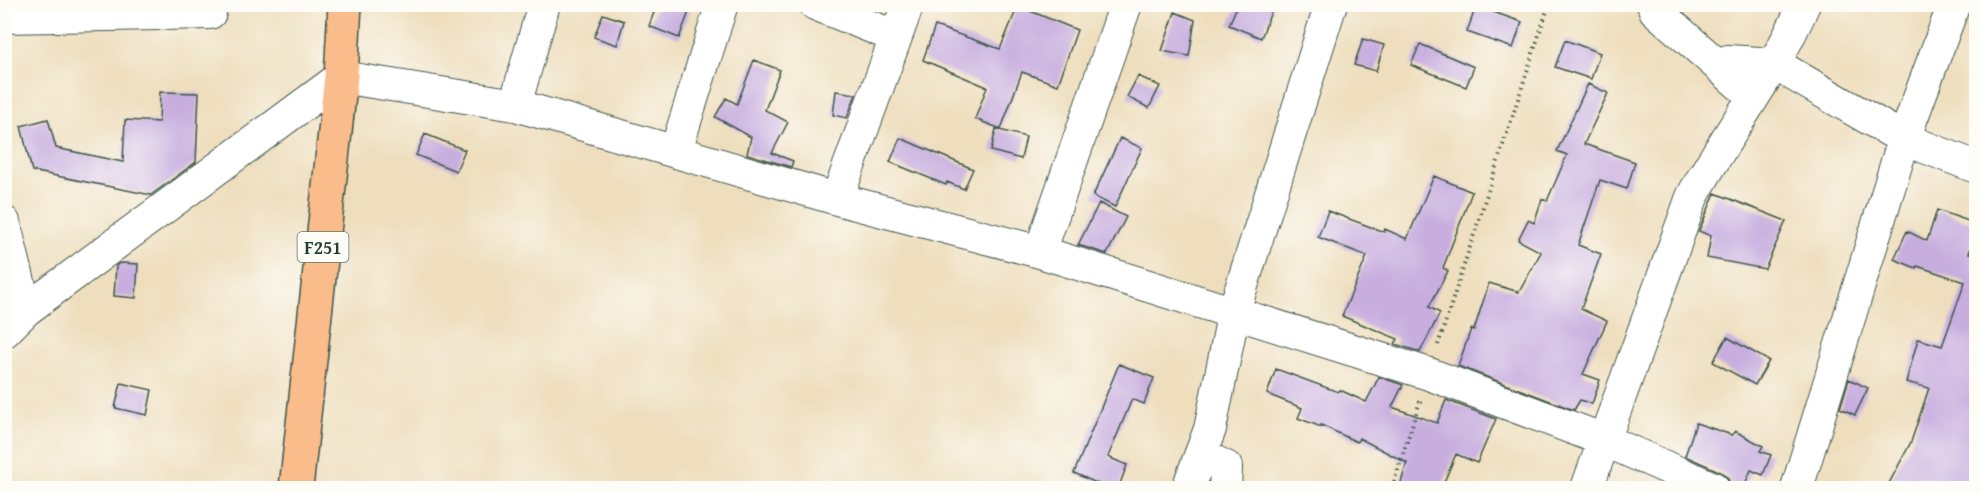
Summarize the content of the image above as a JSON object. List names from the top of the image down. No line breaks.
{"streets":{"main road":["F251"]}}
